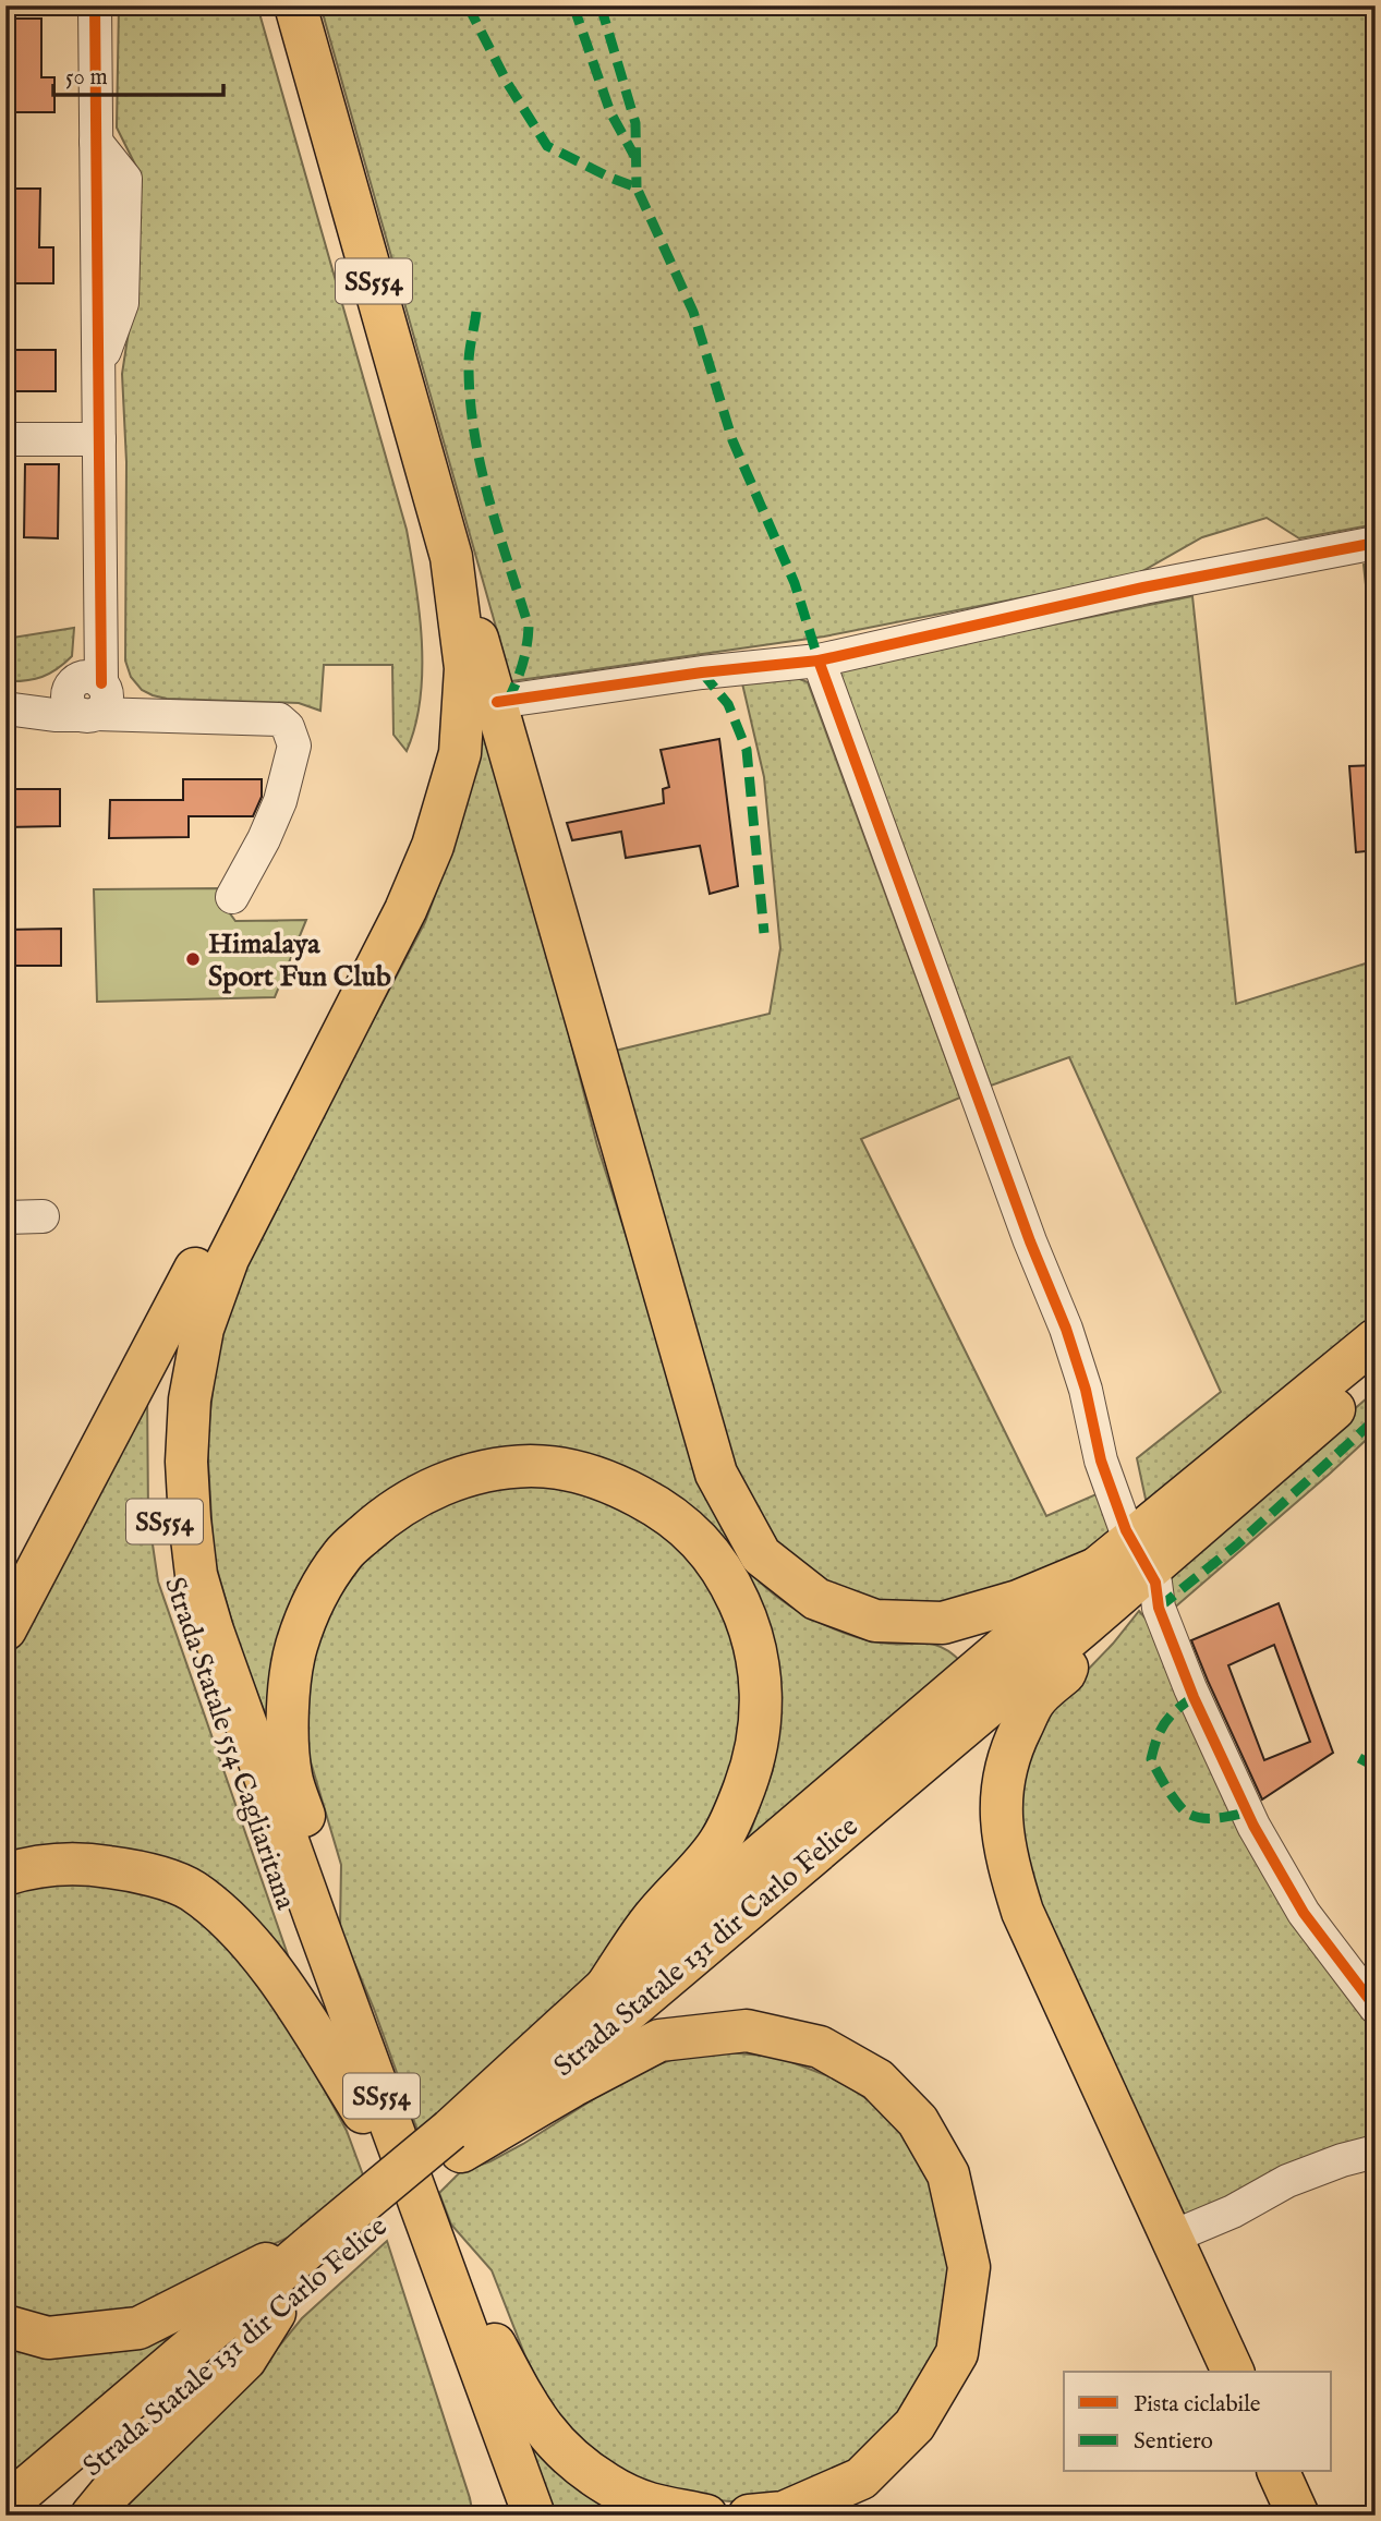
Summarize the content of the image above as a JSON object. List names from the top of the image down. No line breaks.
{"streets":{"highway":["SS554","Strada Statale 554 Cagliaritana","Strada Statale 131 dir Carlo Felice"]},"crossings":[["SS554","Strada Statale 554 Cagliaritana"]],"places":["Himalaya Sport Fun Club"],"legend":["Pista ciclabile","Sentiero"],"scale_bar":"50 m"}
